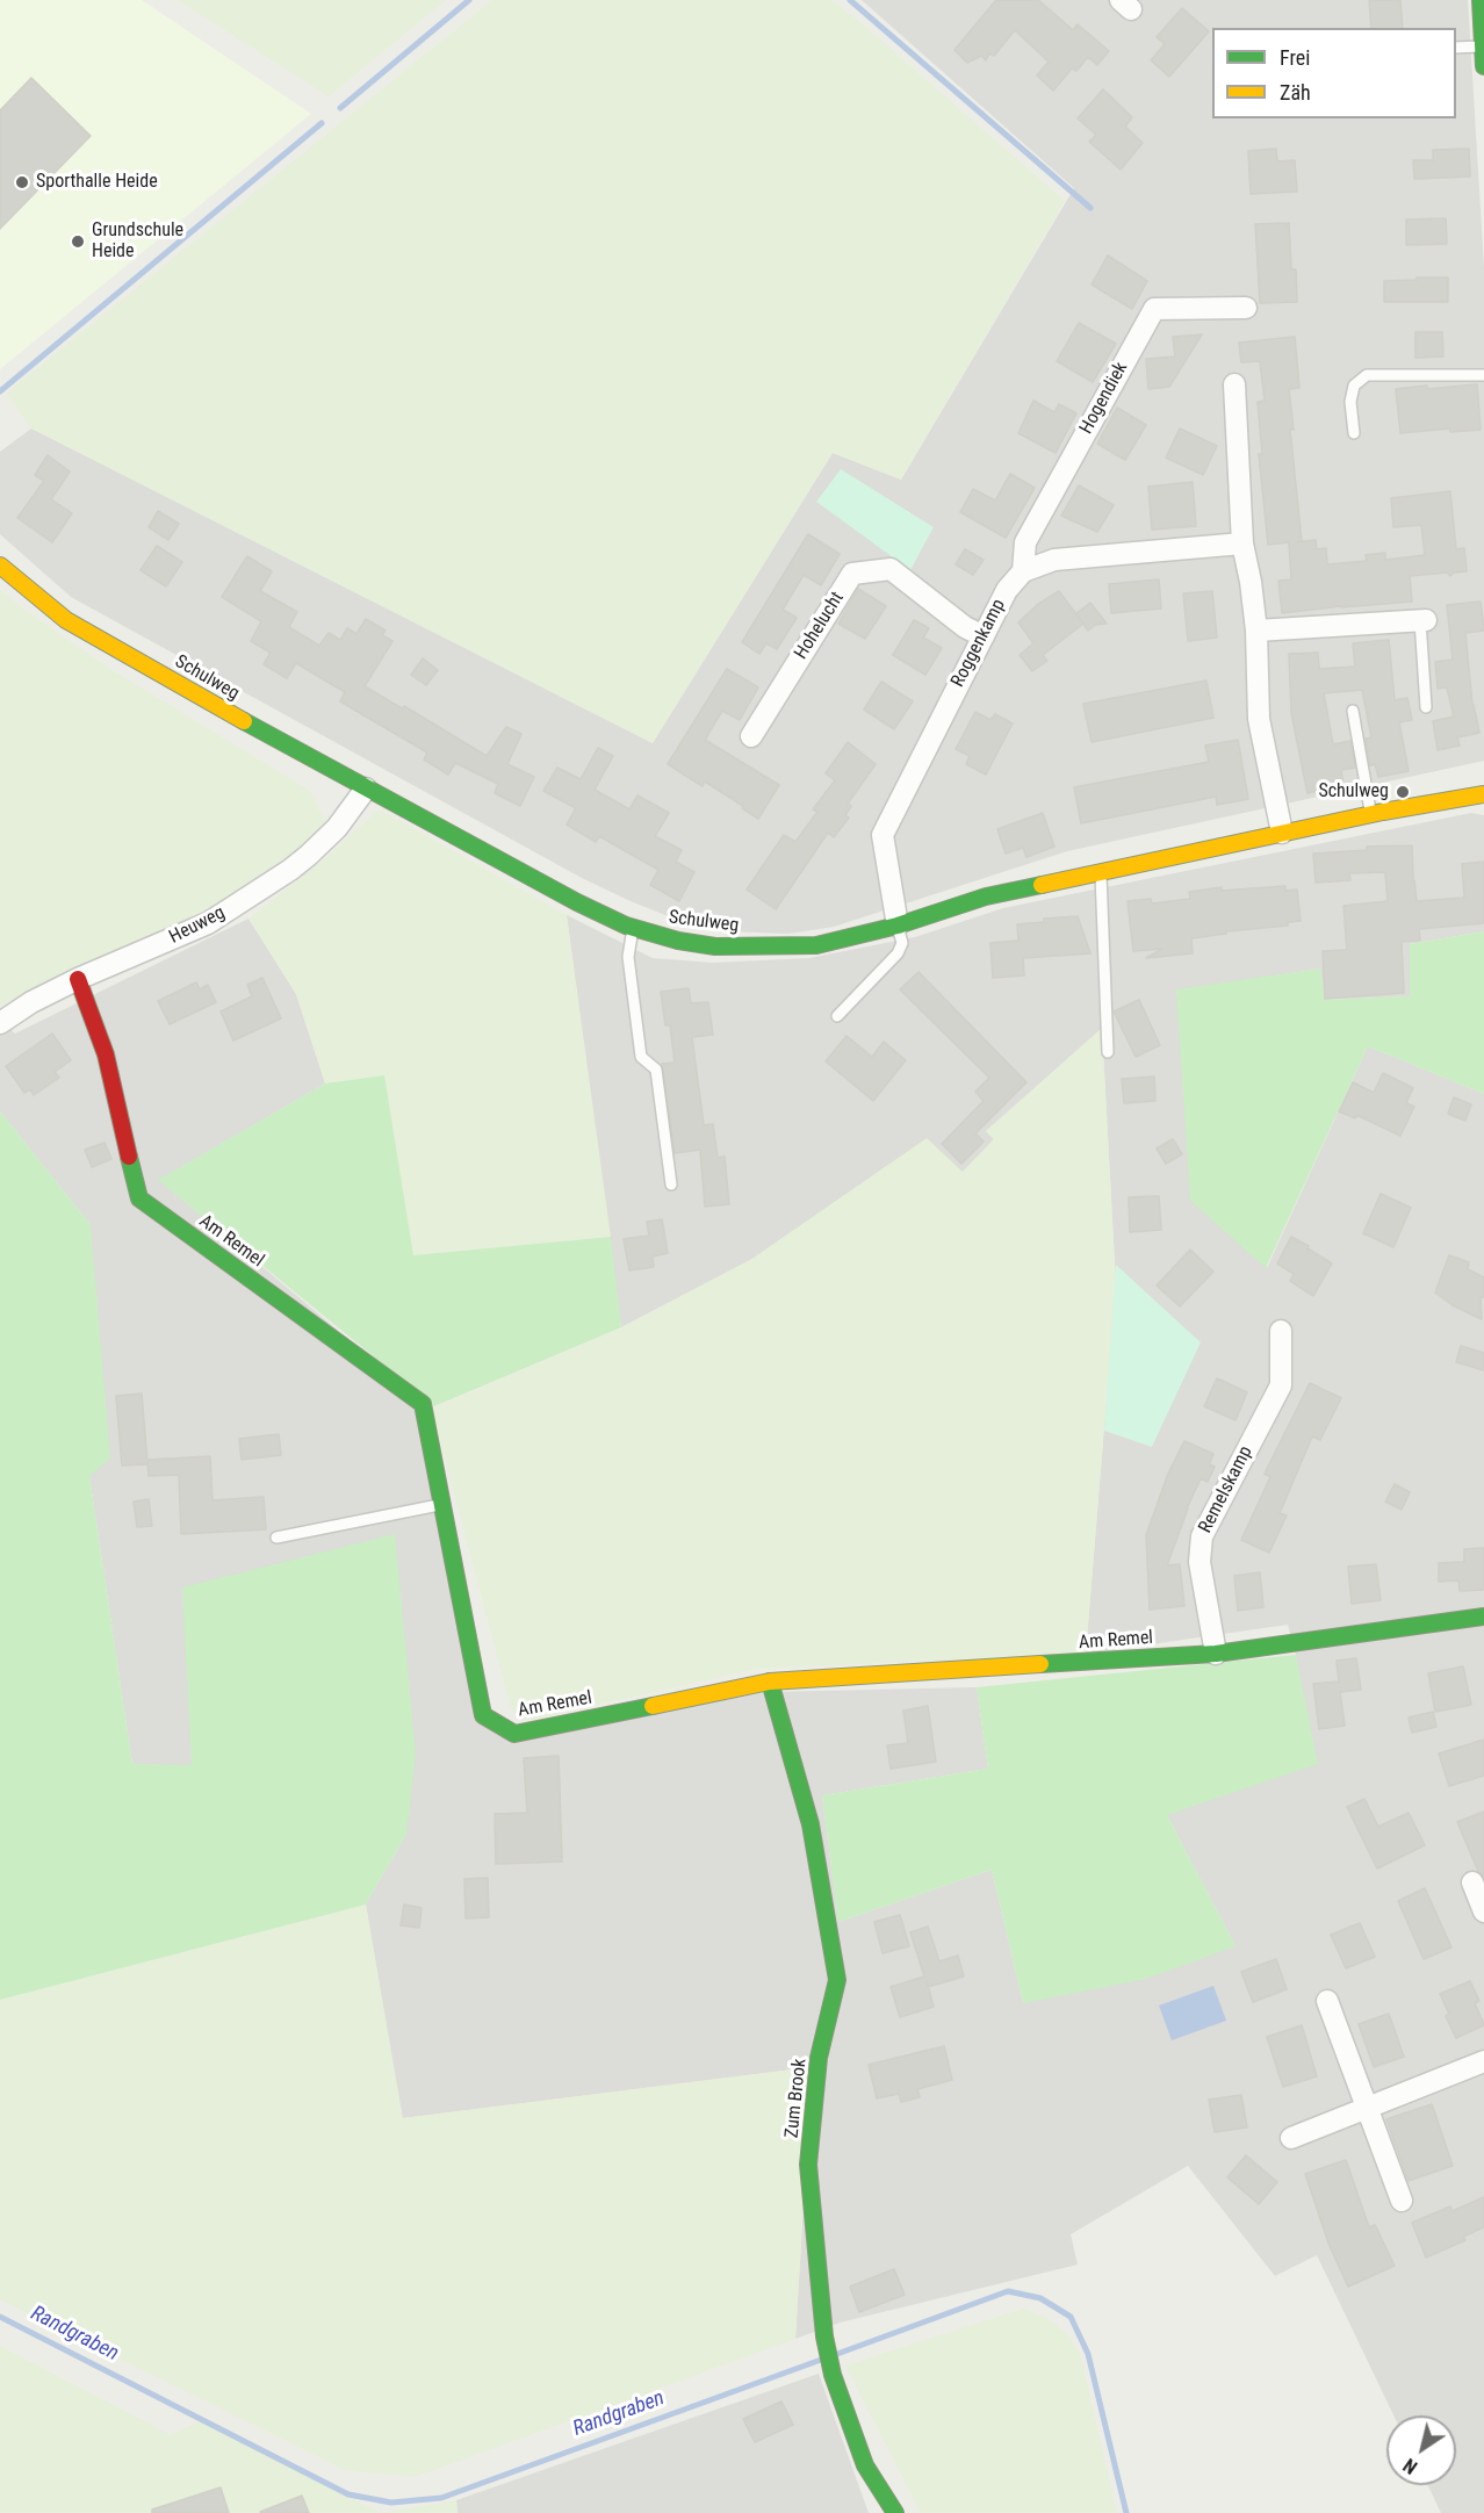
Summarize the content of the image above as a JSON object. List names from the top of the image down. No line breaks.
{"streets":{"street":["Hogendiek","Hohelucht","Roggenkamp","Schulweg","Heuweg","Am Remel","Remelskamp","Zum Brook"]},"crossings":[["Hogendiek","Roggenkamp"],["Hohelucht","Roggenkamp"],["Roggenkamp","Schulweg"],["Schulweg","Heuweg"],["Heuweg","Am Remel"],["Am Remel","Remelskamp"],["Am Remel","Zum Brook"]],"water":["Randgraben"],"places":["Sporthalle Heide","Grundschule Heide","Schulweg"],"legend":["Frei","Zäh"],"north":"bottom left"}
